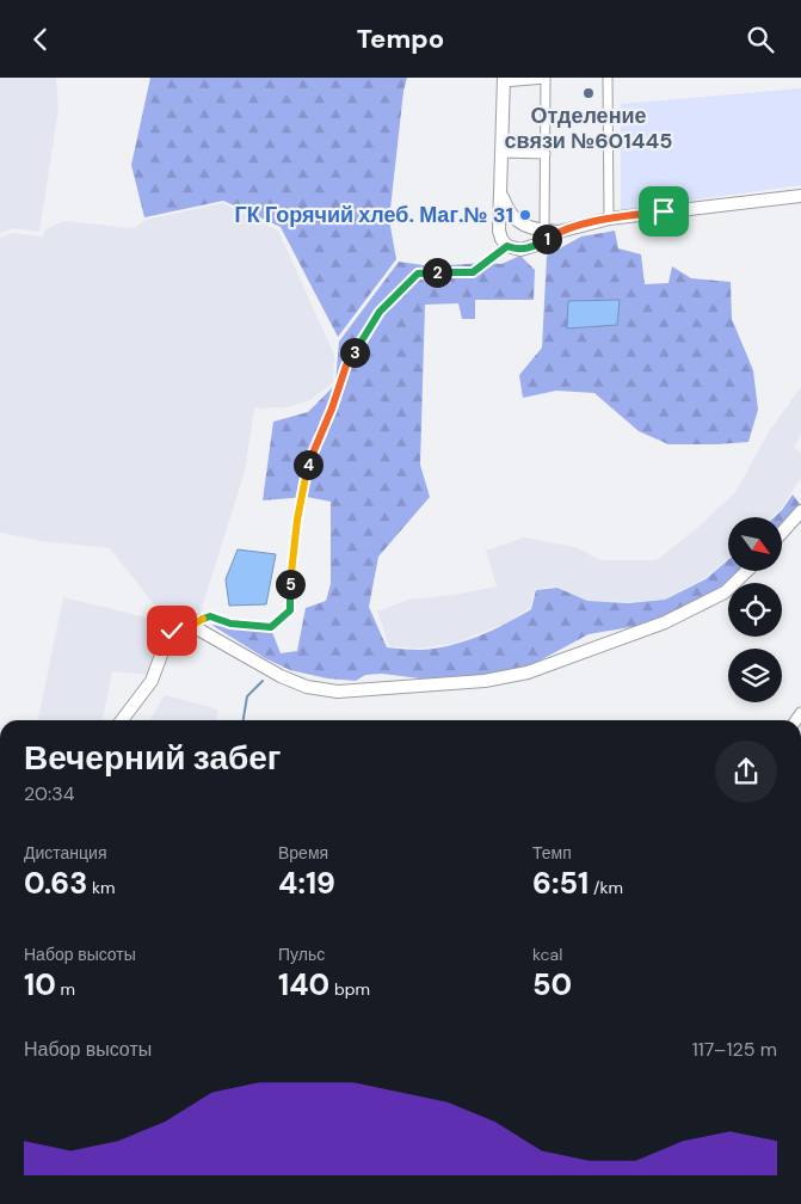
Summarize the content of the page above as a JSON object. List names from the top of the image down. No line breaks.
{"places":["Отделение связи №601445","ГК Горячий хлеб. Маг.№ 31"],"north":"bottom right","page":{"header":"Tempo","pins":["1","2","3","4","5"],"heading":["Вечерний забег","20:34"],"stats":[["Дистанция","0.63 km"],["Время","4:19"],["Темп","6:51 /km"],["Набор высоты","10 m"],["Пульс","140 bpm"],["kcal","50"]],"chart":["Набор высоты","117–125 m"]}}
